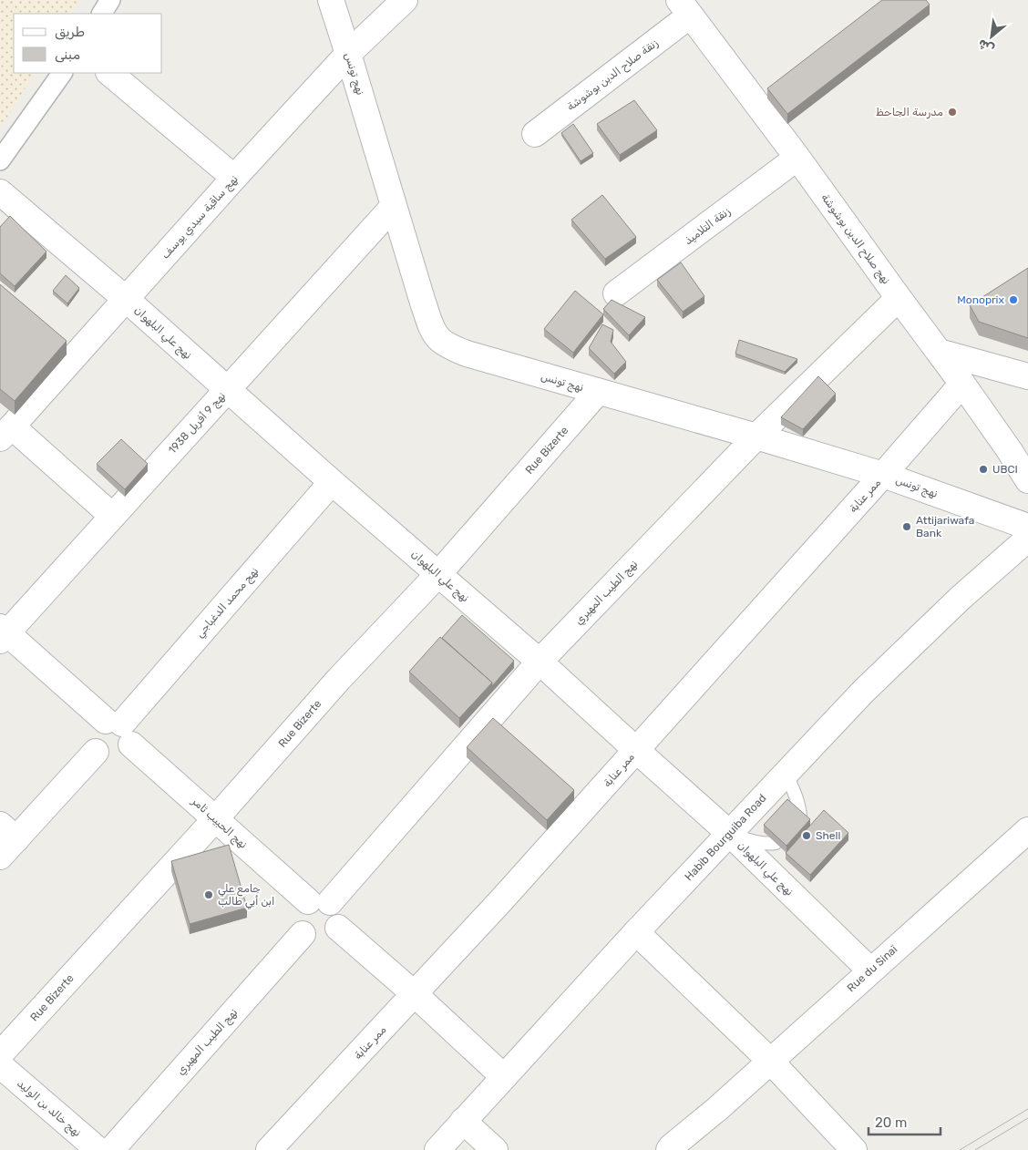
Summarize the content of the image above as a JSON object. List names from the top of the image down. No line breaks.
{"streets":{"street":["نهج تونس","زنقة صلاح الدين بوشوشة","نهج ساقية سيدي يوسف","زنقة التلاميذ","نهج صلاح الدين بوشوشة","نهج علي البلهوان","نهج 9 أفريل 1938","Rue Bizerte","ممر عنابة","نهج الطيب المهيري","نهج محمد الدغباجي","نهج الحبيب ثامر","Habib Bourguiba Road","Rue du Sinaï","نهج خالد بن الوليد"]},"crossings":[["نهج تونس","نهج ساقية سيدي يوسف"],["نهج تونس","نهج 9 أفريل 1938"],["نهج تونس","Rue Bizerte"],["نهج تونس","ممر عنابة"],["نهج تونس","نهج الطيب المهيري"],["زنقة صلاح الدين بوشوشة","نهج صلاح الدين بوشوشة"],["نهج ساقية سيدي يوسف","نهج علي البلهوان"],["زنقة التلاميذ","نهج صلاح الدين بوشوشة"],["نهج صلاح الدين بوشوشة","ممر عنابة"],["نهج صلاح الدين بوشوشة","نهج الطيب المهيري"],["نهج علي البلهوان","نهج 9 أفريل 1938"],["نهج علي البلهوان","Rue Bizerte"],["نهج علي البلهوان","ممر عنابة"],["نهج علي البلهوان","نهج الطيب المهيري"],["نهج علي البلهوان","نهج محمد الدغباجي"],["نهج علي البلهوان","Habib Bourguiba Road"],["نهج علي البلهوان","Rue du Sinaï"],["نهج 9 أفريل 1938","نهج الحبيب ثامر"],["Rue Bizerte","نهج الحبيب ثامر"],["نهج الطيب المهيري","نهج الحبيب ثامر"],["نهج محمد الدغباجي","نهج الحبيب ثامر"]],"places":["مدرسة الجاحظ","Monoprix","UBCI","Attijariwafa Bank","Shell","جامع علي ابن أبي طالب"],"legend":["طريق","مبنى"],"scale_bar":"20 m","north":"bottom left"}
